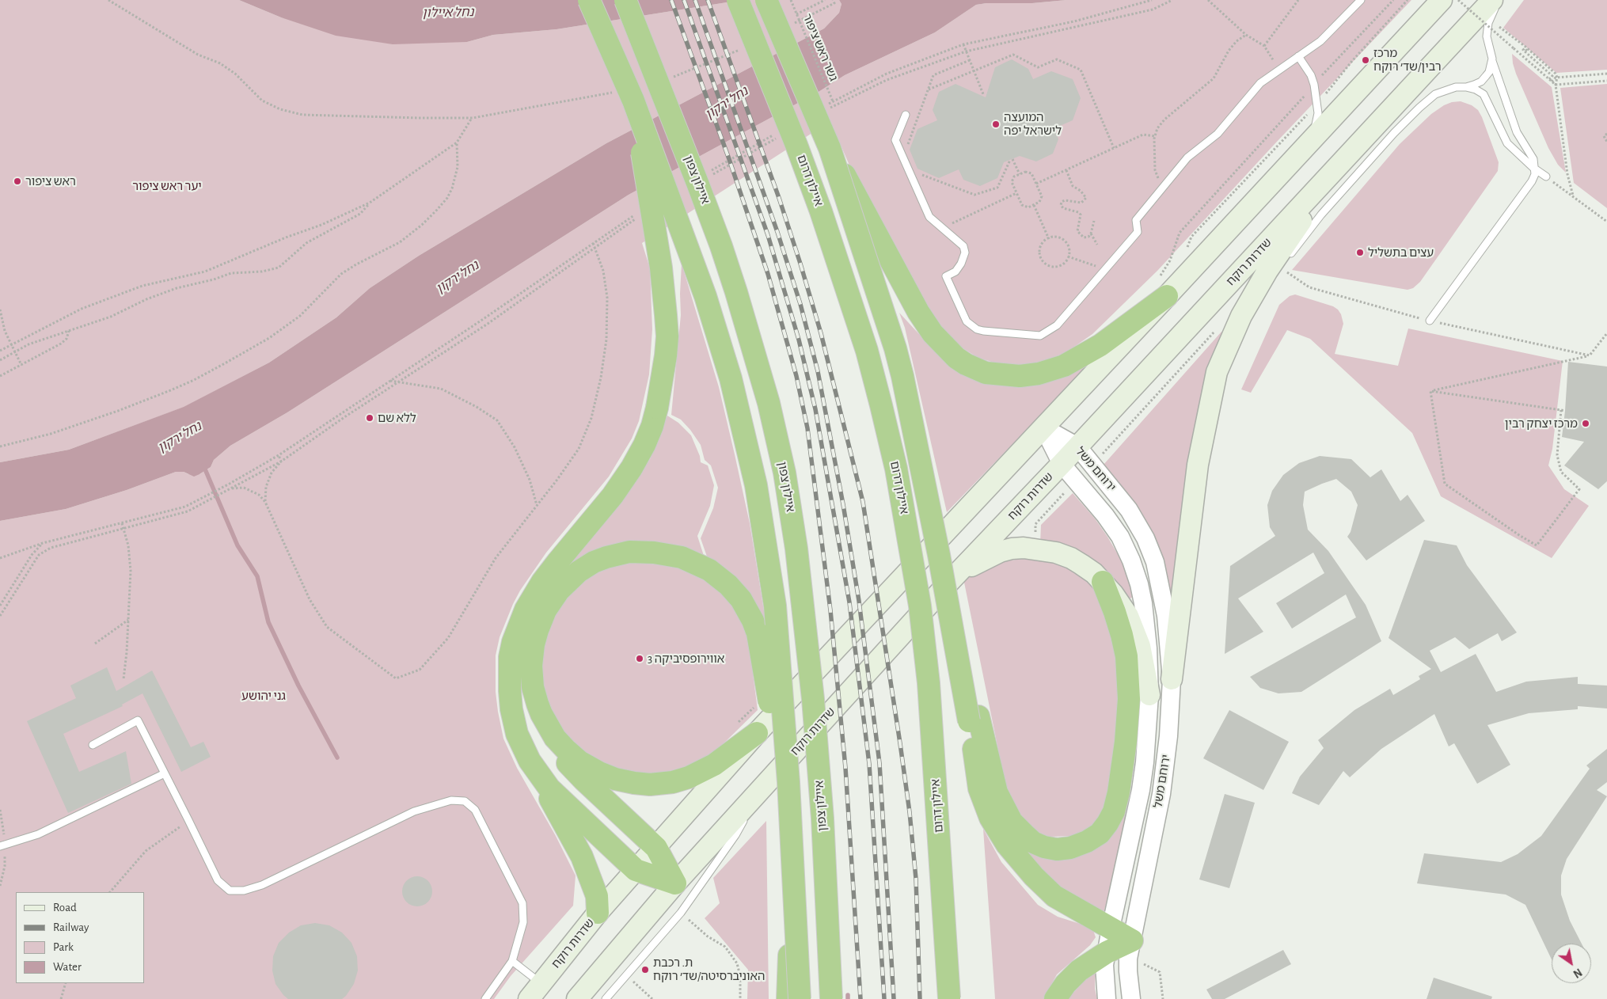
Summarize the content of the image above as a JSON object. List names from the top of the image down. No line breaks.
{"streets":{"highway":["איילון צפון","איילון דרום"],"main road":["שדרות רוקח"],"street":["ירוחם משל"],"path":["גשר ראש ציפור"]},"crossings":[["שדרות רוקח","ירוחם משל"]],"water":["נחל איילון","נחל ירקון"],"parks":["יער ראש ציפור","גני יהושע"],"places":["מרכז רבין/שד׳ רוקח","המועצה לישראל יפה","ראש ציפור","עצים בתשליל","ללא שם","מרכז יצחק רבין","אווירופסיביקה 3","ת. רכבת האוניברסיטה/שד׳ רוקח"],"legend":["Road","Railway","Park","Water"],"north":"bottom right"}
